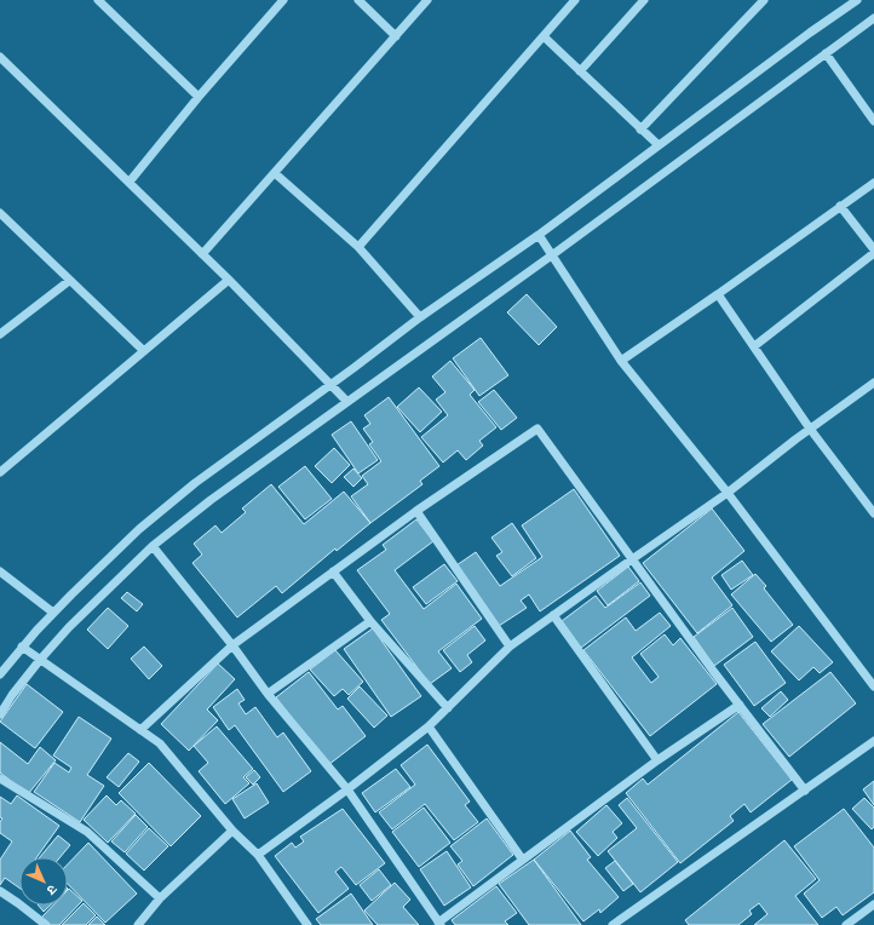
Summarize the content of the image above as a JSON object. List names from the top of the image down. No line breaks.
{"north":"bottom right"}
